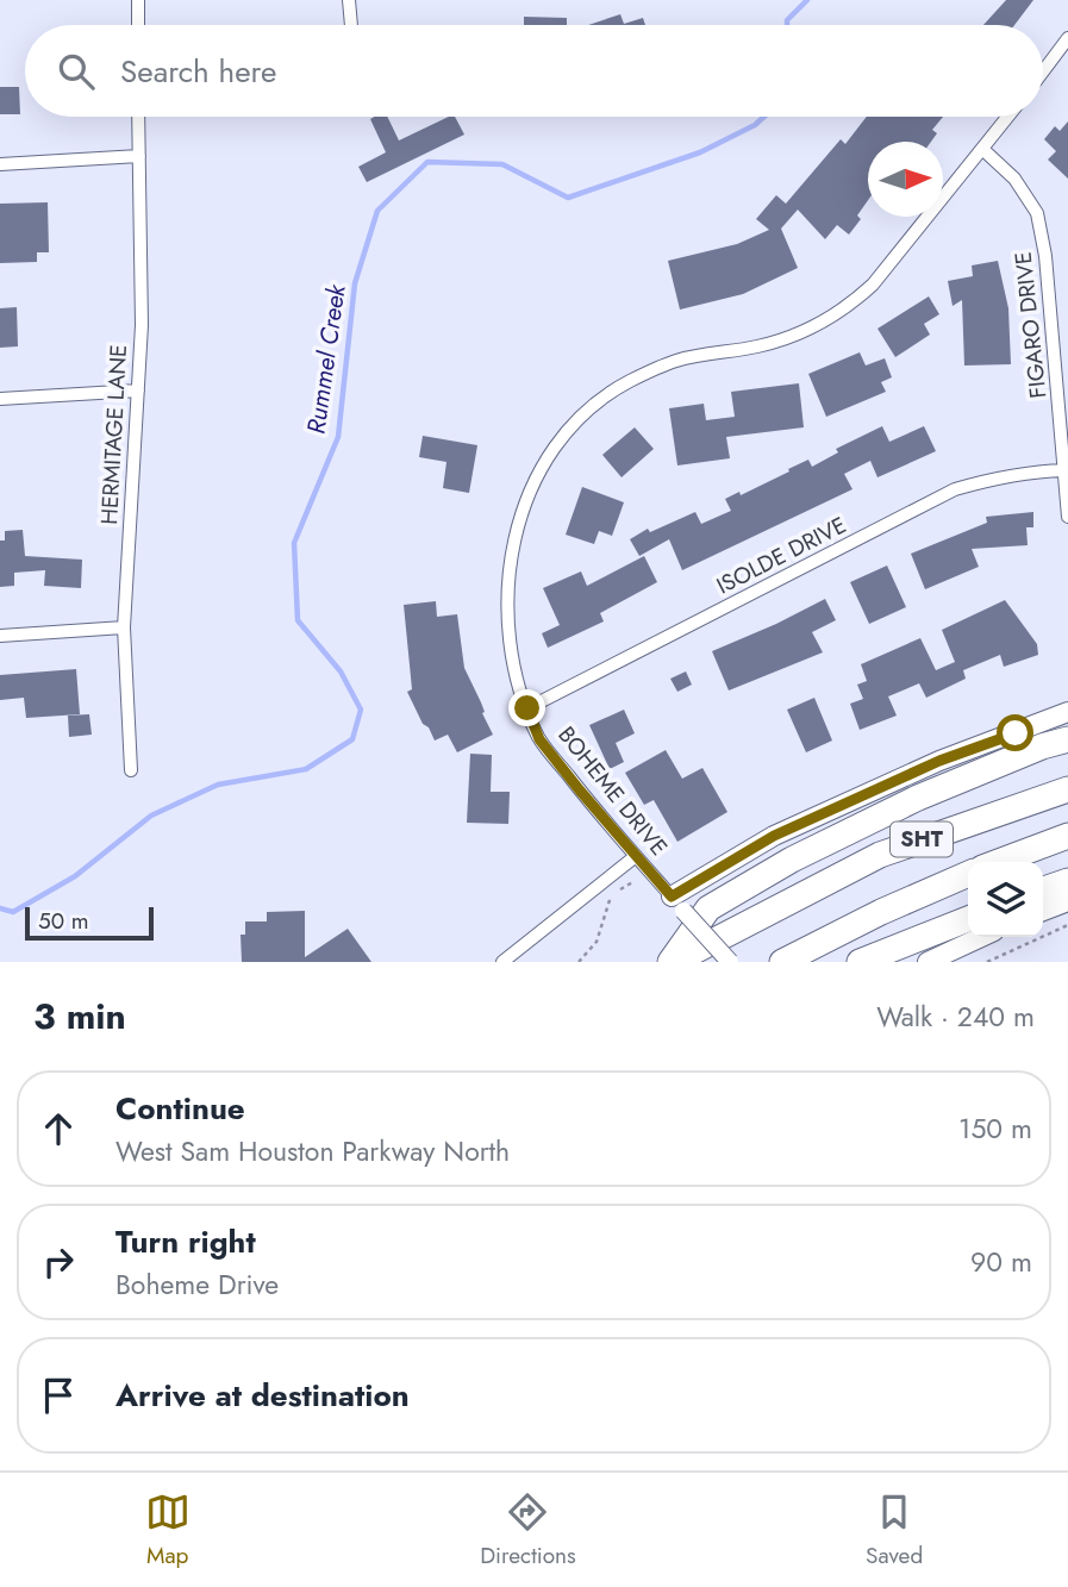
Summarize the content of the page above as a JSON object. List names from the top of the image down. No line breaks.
{"streets":{"highway":["SHT"],"street":["FIGARO DRIVE","HERMITAGE LANE","ISOLDE DRIVE","BOHEME DRIVE"]},"crossings":[["FIGARO DRIVE","ISOLDE DRIVE"],["FIGARO DRIVE","BOHEME DRIVE"],["ISOLDE DRIVE","BOHEME DRIVE"]],"water":["Rummel Creek"],"scale_bar":"50 m","north":"right","page":{"search":"Search here","scale":"50 m","heading":["3 min","Walk · 240 m"],"list":[["Continue","West Sam Houston Parkway North","150 m"],["Turn right","Boheme Drive","90 m"],"Arrive at destination"],"nav":["Map","Directions","Saved"]}}
